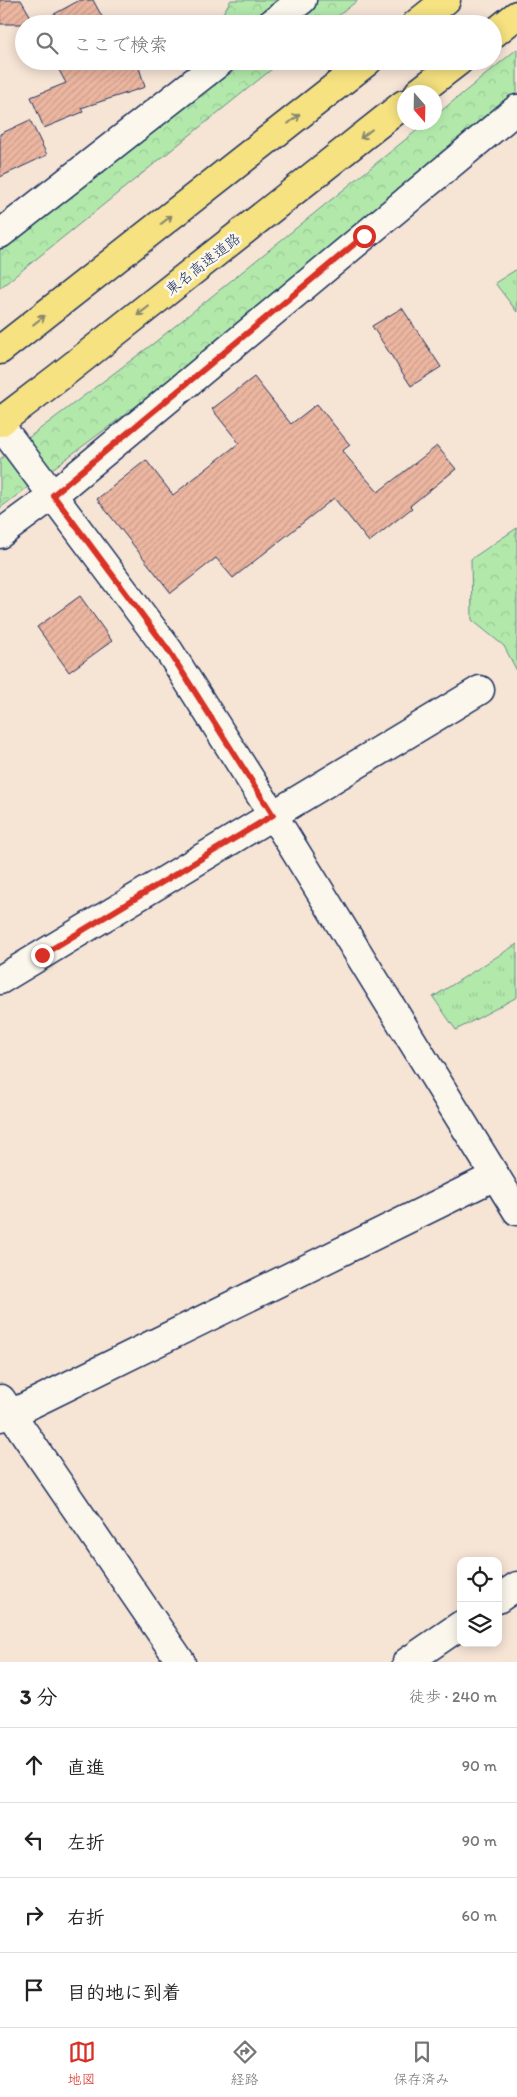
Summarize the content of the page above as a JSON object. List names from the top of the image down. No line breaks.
{"streets":{"highway":["東名高速道路"]},"north":"bottom","page":{"search":"ここで検索","heading":["3 分","徒歩 · 240 m"],"list":[["直進","90 m"],["左折","90 m"],["右折","60 m"],"目的地に到着"],"nav":["地図","経路","保存済み"]}}
